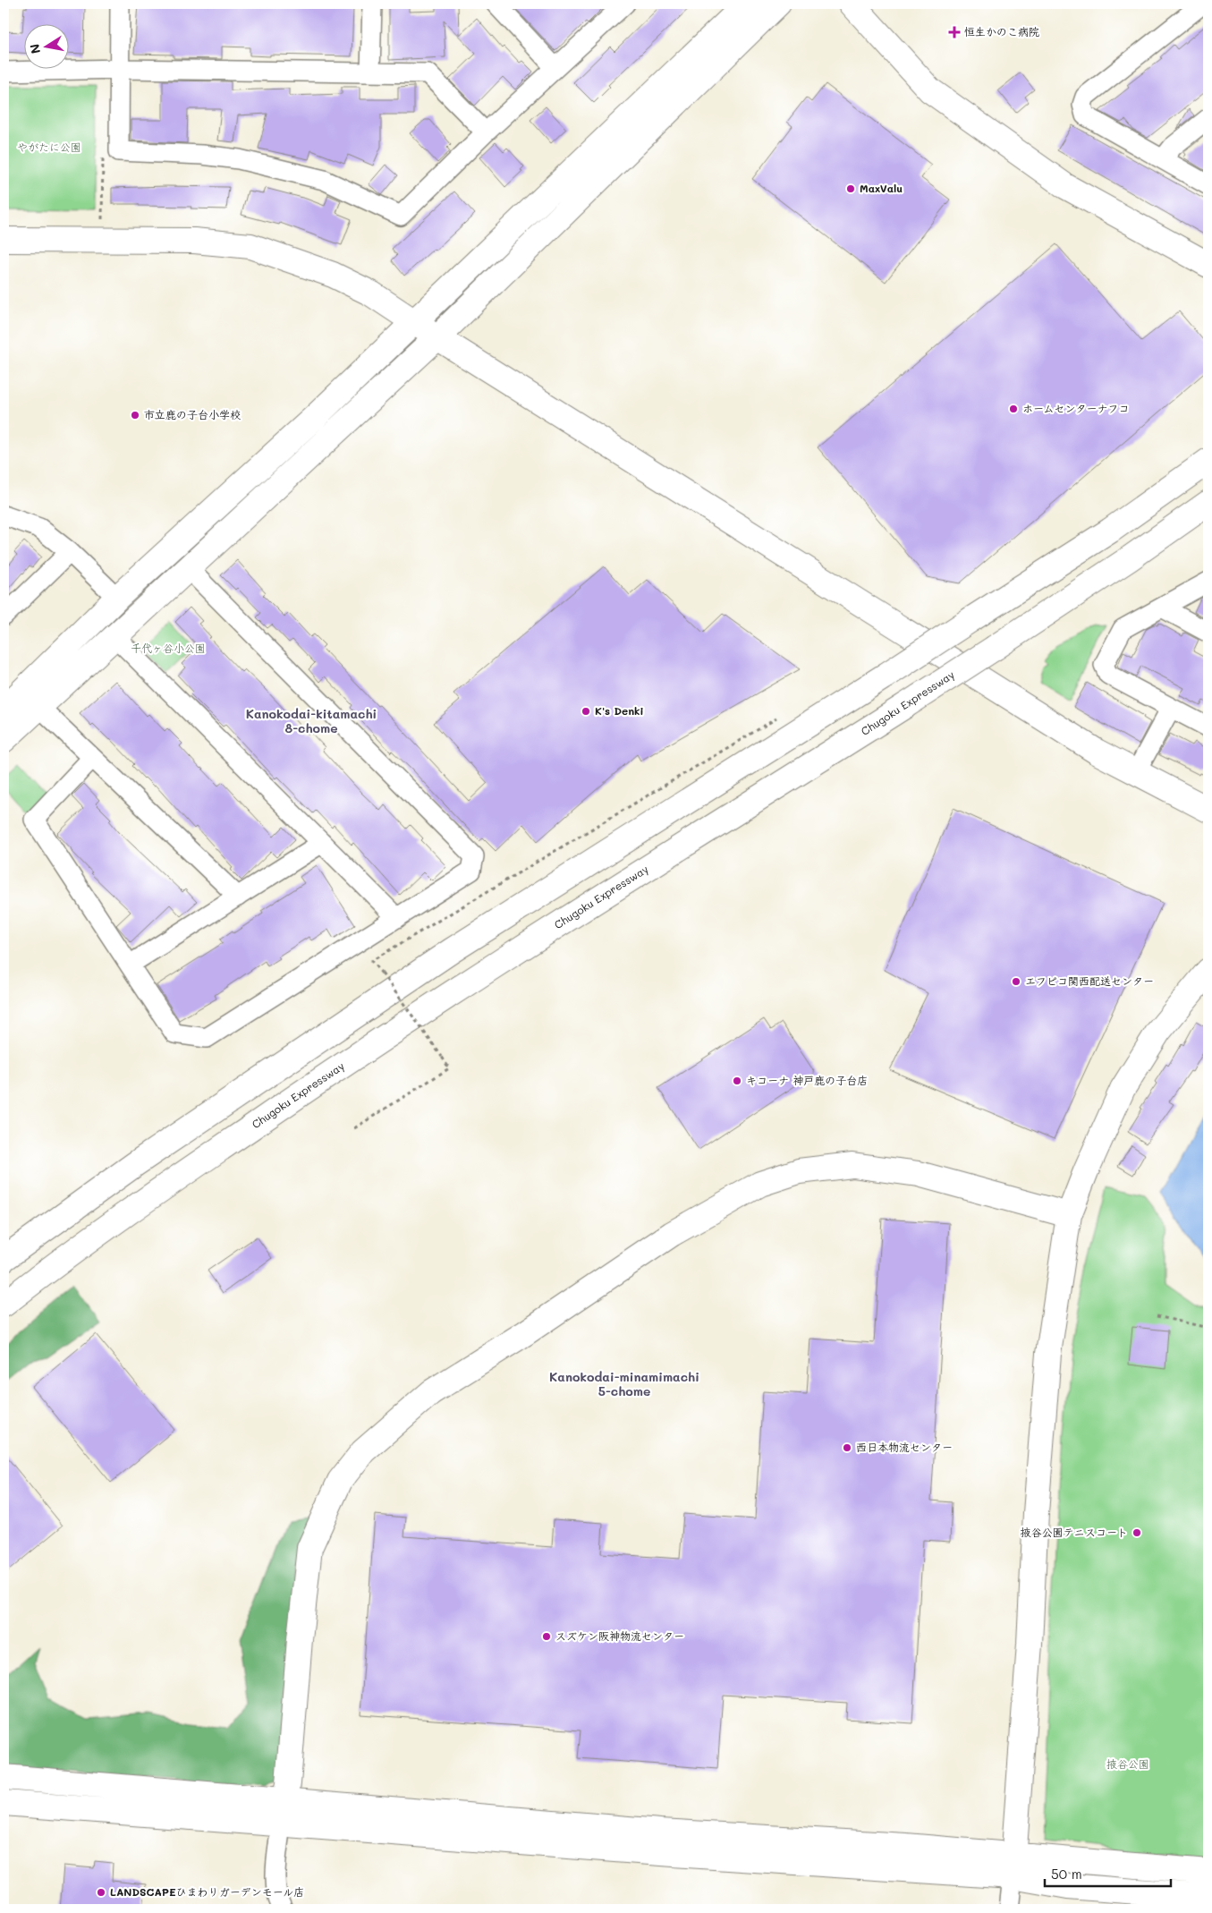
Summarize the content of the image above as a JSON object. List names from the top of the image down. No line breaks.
{"streets":{"main road":["Chugoku Expressway"]},"districts":["Kanokodai-kitamachi 8-chome","Kanokodai-minamimachi 5-chome"],"parks":["やがたに公園","千代ヶ谷小公園","掖谷公園"],"places":{"health":["恒生かのこ病院"],"other":["MaxValu","ホームセンターナフコ","市立鹿の子台小学校","K's Denki","エフピコ関西配送センター","キコーナ 神戸鹿の子台店","西日本物流センター","掖谷公園テニスコート","スズケン阪神物流センター","LANDSCAPEひまわりガーデンモール店"]},"scale_bar":"50 m","north":"left"}
